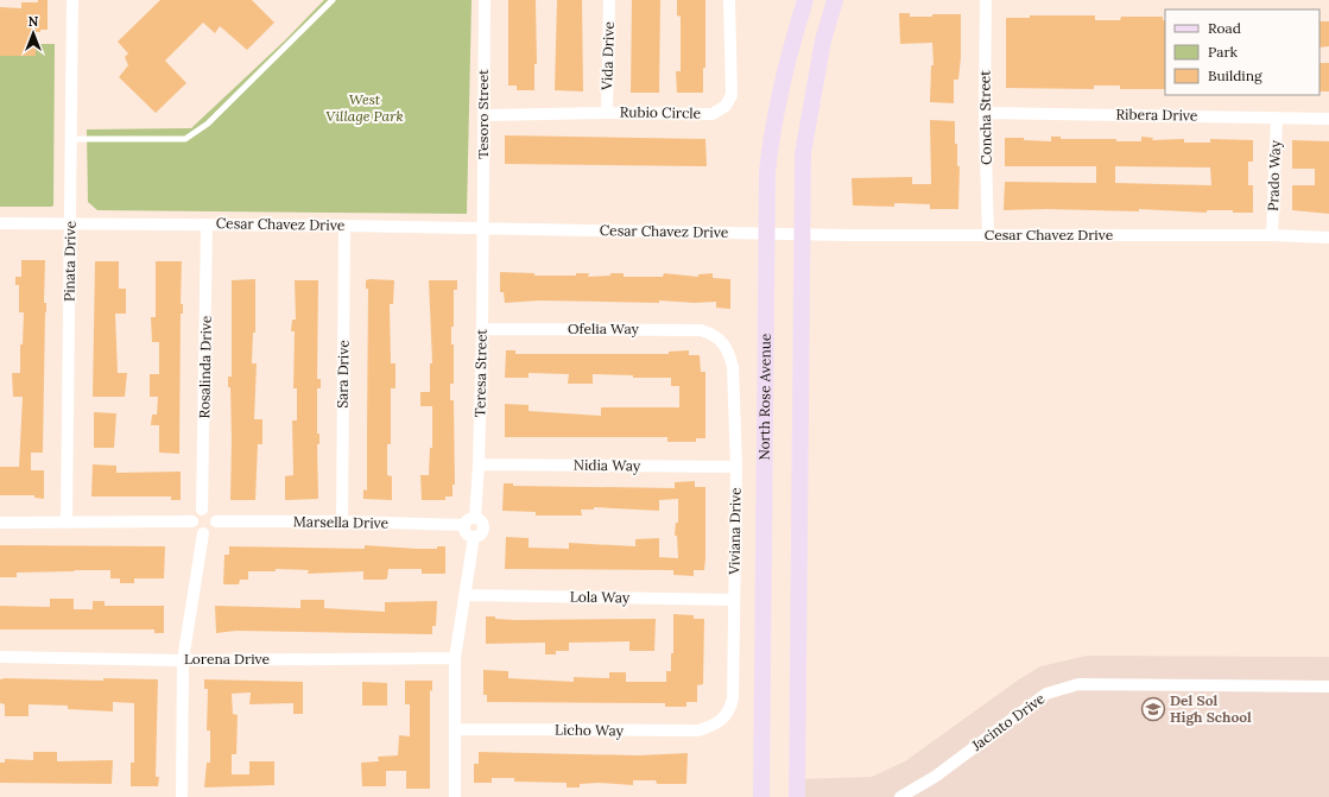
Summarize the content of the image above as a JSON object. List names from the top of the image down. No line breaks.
{"streets":{"main road":["North Rose Avenue"],"street":["Vida Drive","Rubio Circle","Tesoro Street","Ribera Drive","Concha Street","Prado Way","Cesar Chavez Drive","Pinata Drive","Ofelia Way","Rosalinda Drive","Teresa Street","Sara Drive","Nidia Way","Marsella Drive","Viviana Drive","Lola Way","Lorena Drive","Jacinto Drive","Licho Way"]},"crossings":[["Vida Drive","Rubio Circle"],["Rubio Circle","Tesoro Street"],["Tesoro Street","Cesar Chavez Drive"],["Tesoro Street","Teresa Street"],["Ribera Drive","Concha Street"],["Ribera Drive","Prado Way"],["Concha Street","Cesar Chavez Drive"],["Prado Way","Cesar Chavez Drive"],["Cesar Chavez Drive","Pinata Drive"],["Cesar Chavez Drive","Rosalinda Drive"],["Cesar Chavez Drive","Teresa Street"],["Cesar Chavez Drive","Sara Drive"],["Cesar Chavez Drive","North Rose Avenue"],["Ofelia Way","Teresa Street"],["Ofelia Way","Viviana Drive"],["Rosalinda Drive","Marsella Drive"],["Teresa Street","Nidia Way"],["Teresa Street","Marsella Drive"],["Sara Drive","Marsella Drive"],["Nidia Way","Viviana Drive"],["Viviana Drive","Lola Way"],["Viviana Drive","Licho Way"]],"parks":["West Village Park"],"places":{"school or university":["Del Sol High School"]},"legend":["Road","Park","Building"],"north":"top"}
